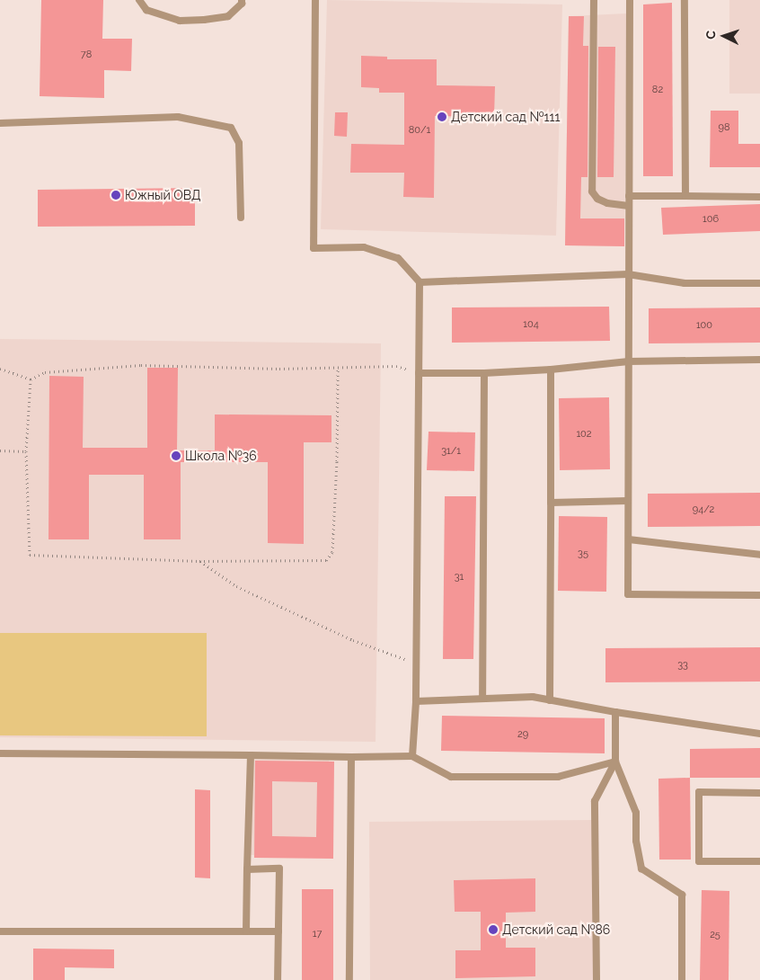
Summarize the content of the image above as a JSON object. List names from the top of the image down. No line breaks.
{"places":["Детский сад №111","Южный ОВД","Школа №36","Детский сад №86"],"house_numbers":["78","82","98","80/1","106","104","100","102","31/1","94/2","35","31","33","29","17","25"],"north":"left"}
